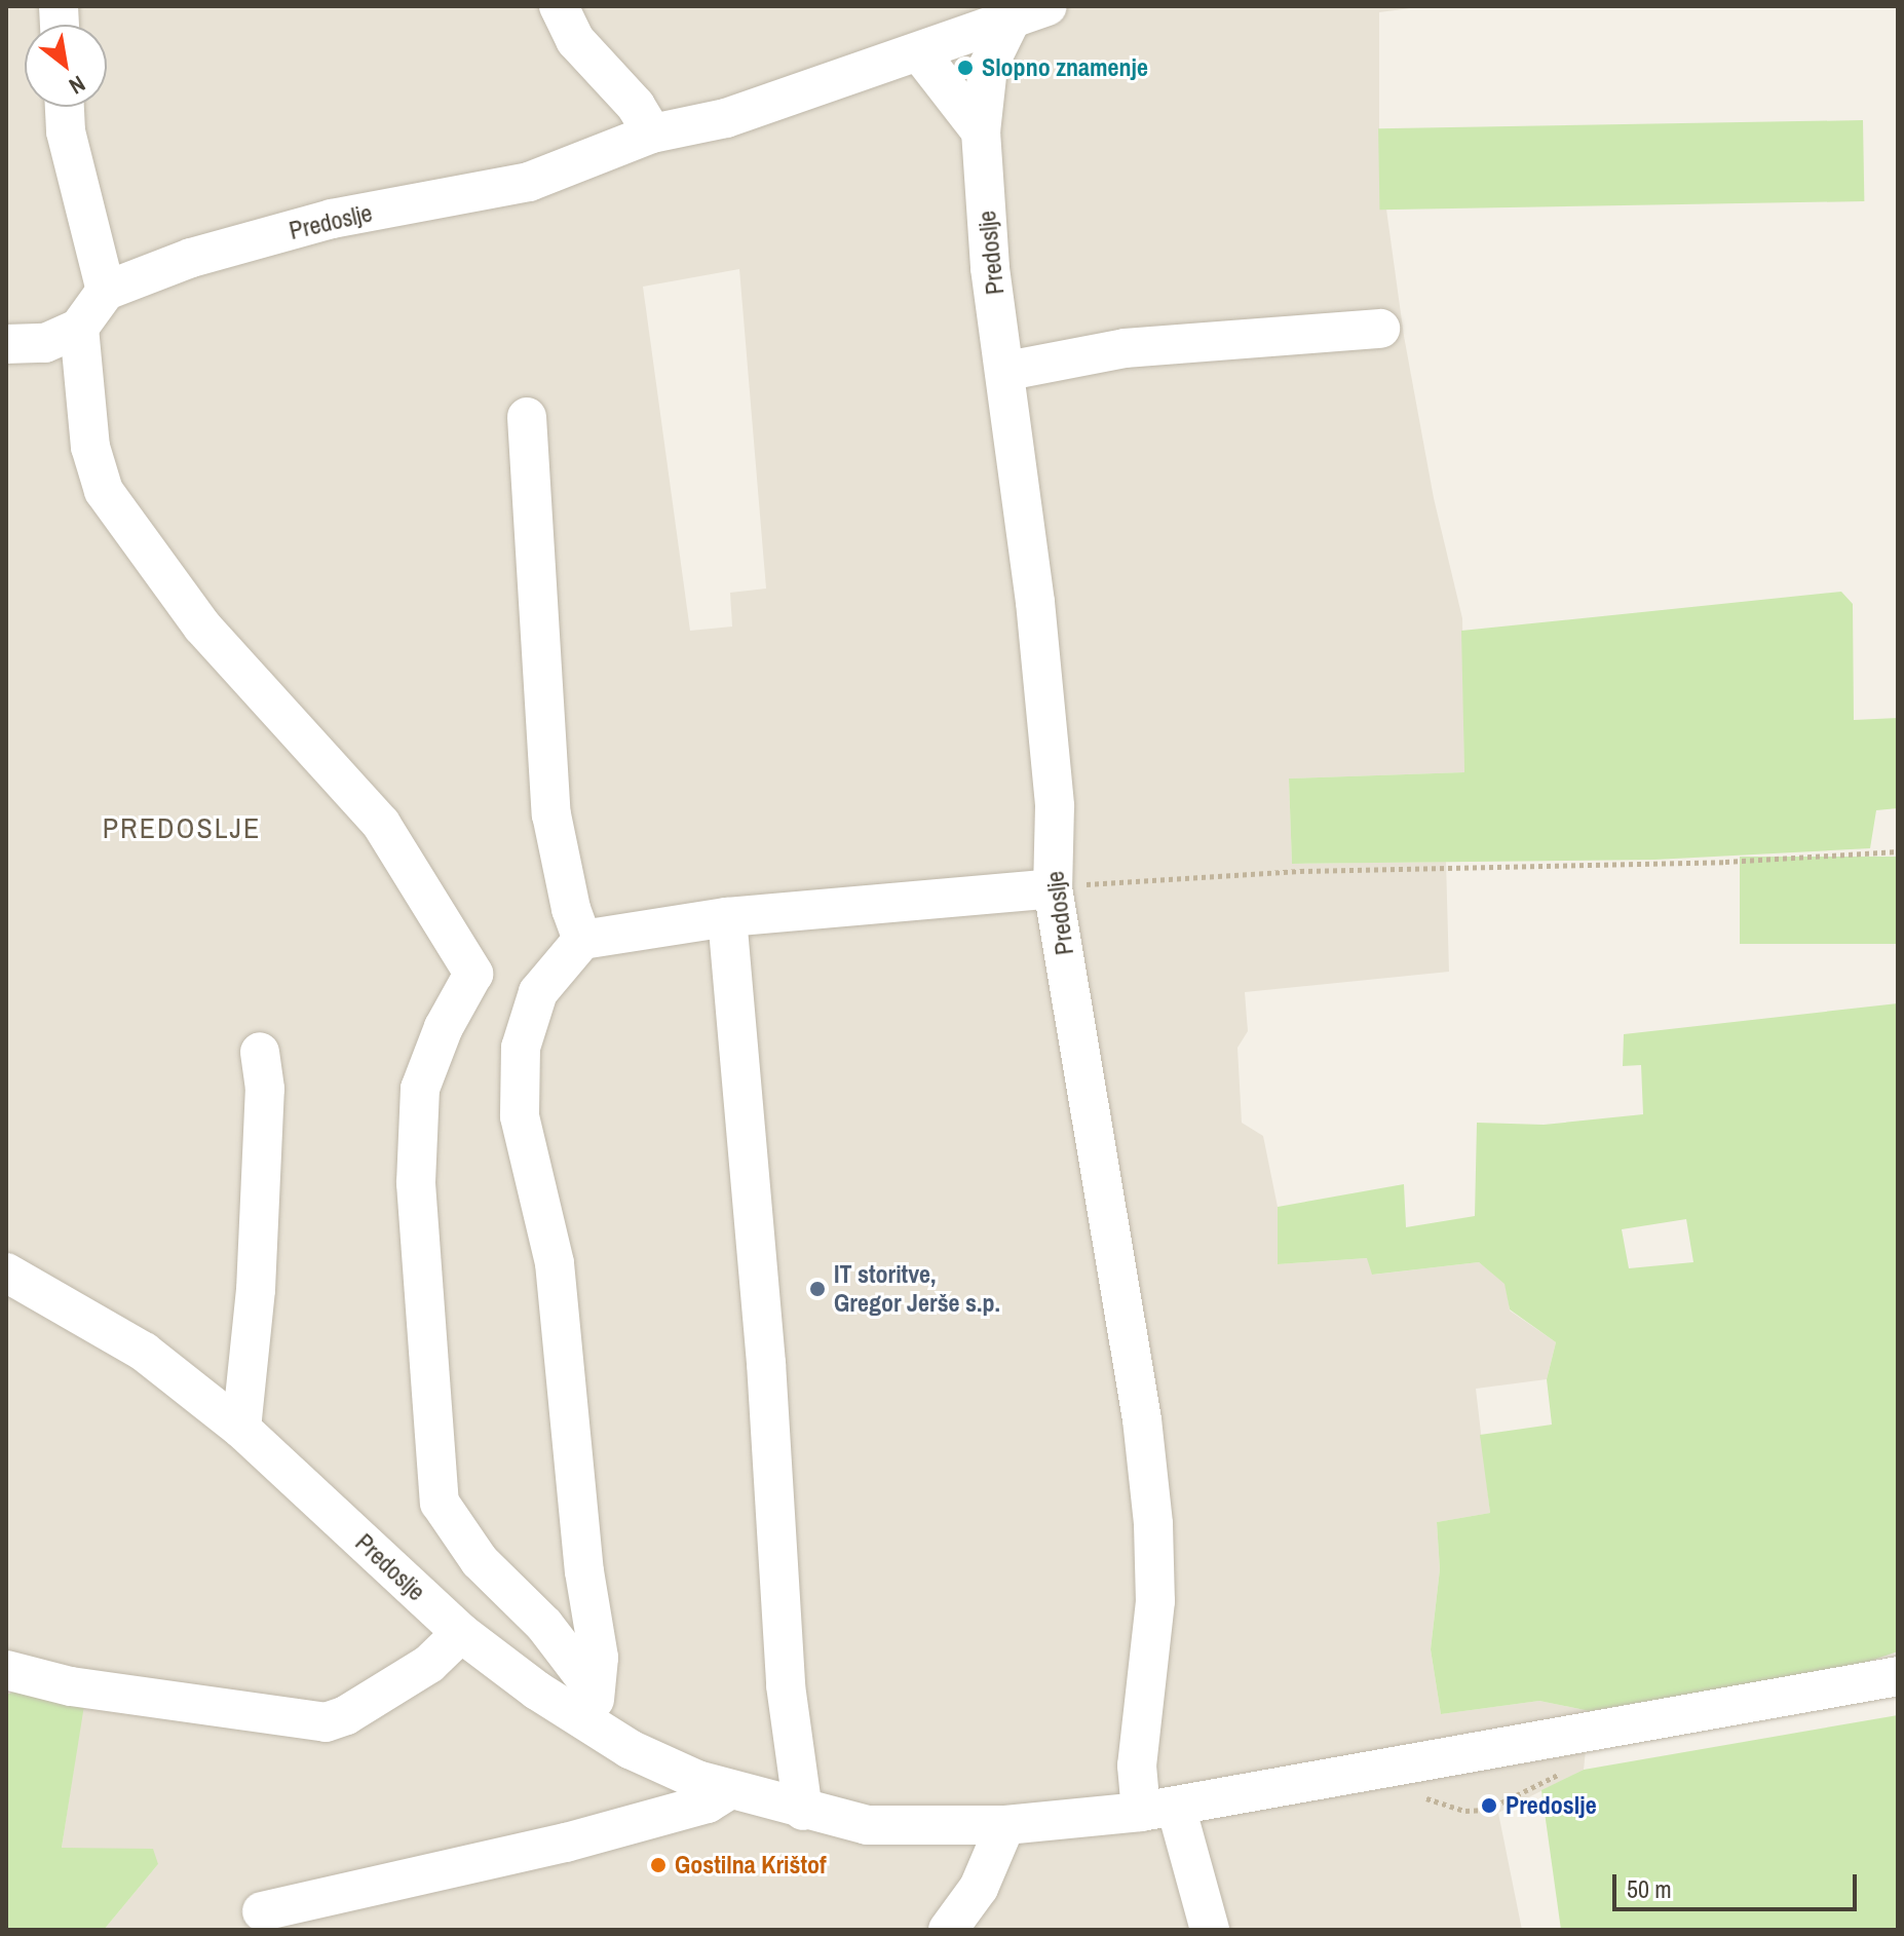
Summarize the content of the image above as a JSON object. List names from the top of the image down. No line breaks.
{"streets":{"street":["Predoslje"]},"districts":["PREDOSLJE"],"places":["Slopno znamenje","IT storitve, Gregor Jerše s.p.","Predoslje","Gostilna Krištof"],"scale_bar":"50 m","north":"bottom right"}
